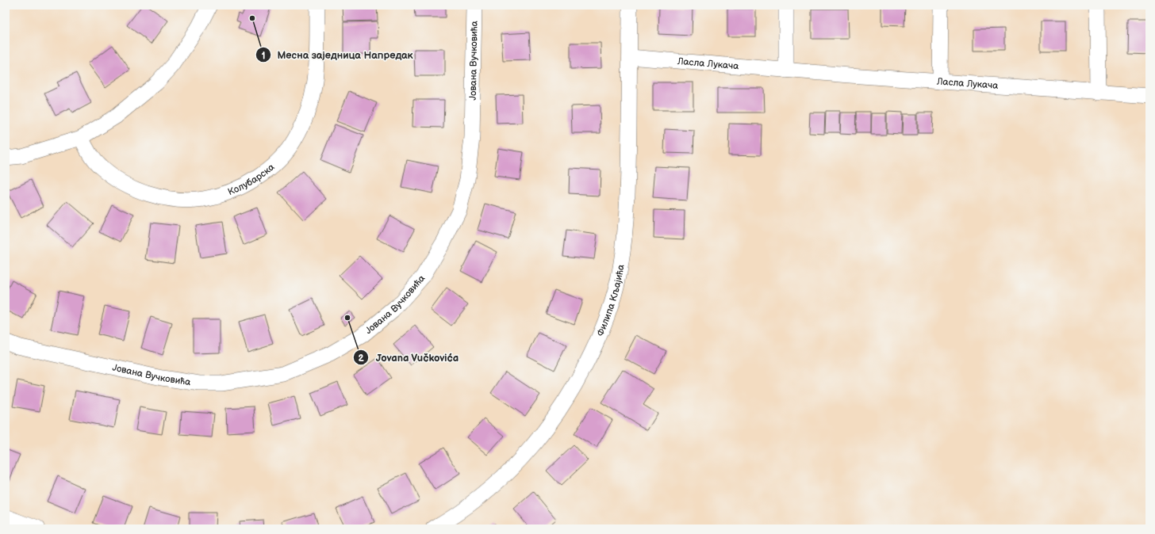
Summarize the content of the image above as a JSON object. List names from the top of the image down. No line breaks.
{"streets":{"street":["Јована Вучковића","Ласла Лукача","Колубарска","Филипа Кљајића"]},"crossings":[["Ласла Лукача","Филипа Кљајића"]],"places":["Месна заједница Напредак","Jovana Vučkovića"]}
